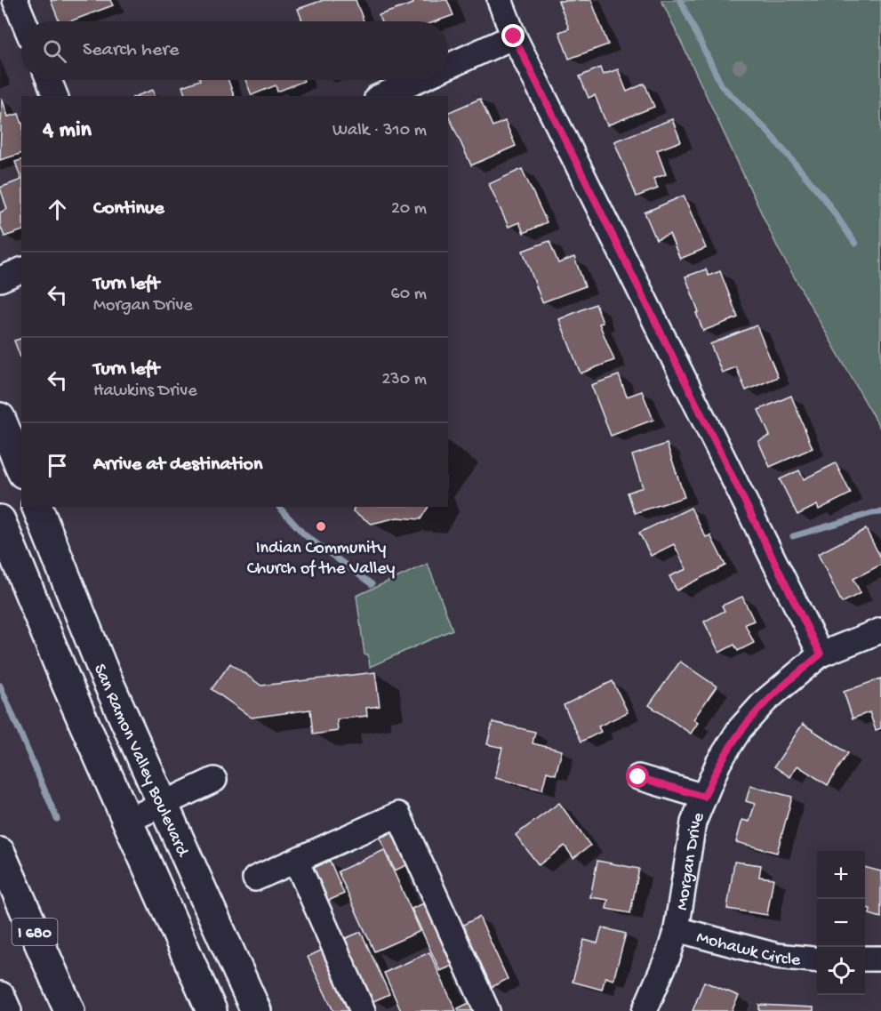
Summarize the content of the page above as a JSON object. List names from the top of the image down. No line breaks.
{"streets":{"main road":["San Ramon Valley Boulevard","I 680"],"street":["Morgan Drive","Mohawk Circle"]},"crossings":[["Morgan Drive","Mohawk Circle"]],"places":["Indian Community Church of the Valley"],"page":{"search":"Search here","heading":["4 min","Walk · 310 m"],"list":[["Continue","20 m"],["Turn left","Morgan Drive","60 m"],["Turn left","Hawkins Drive","230 m"],"Arrive at destination"],"map_buttons":["+","−"]}}
